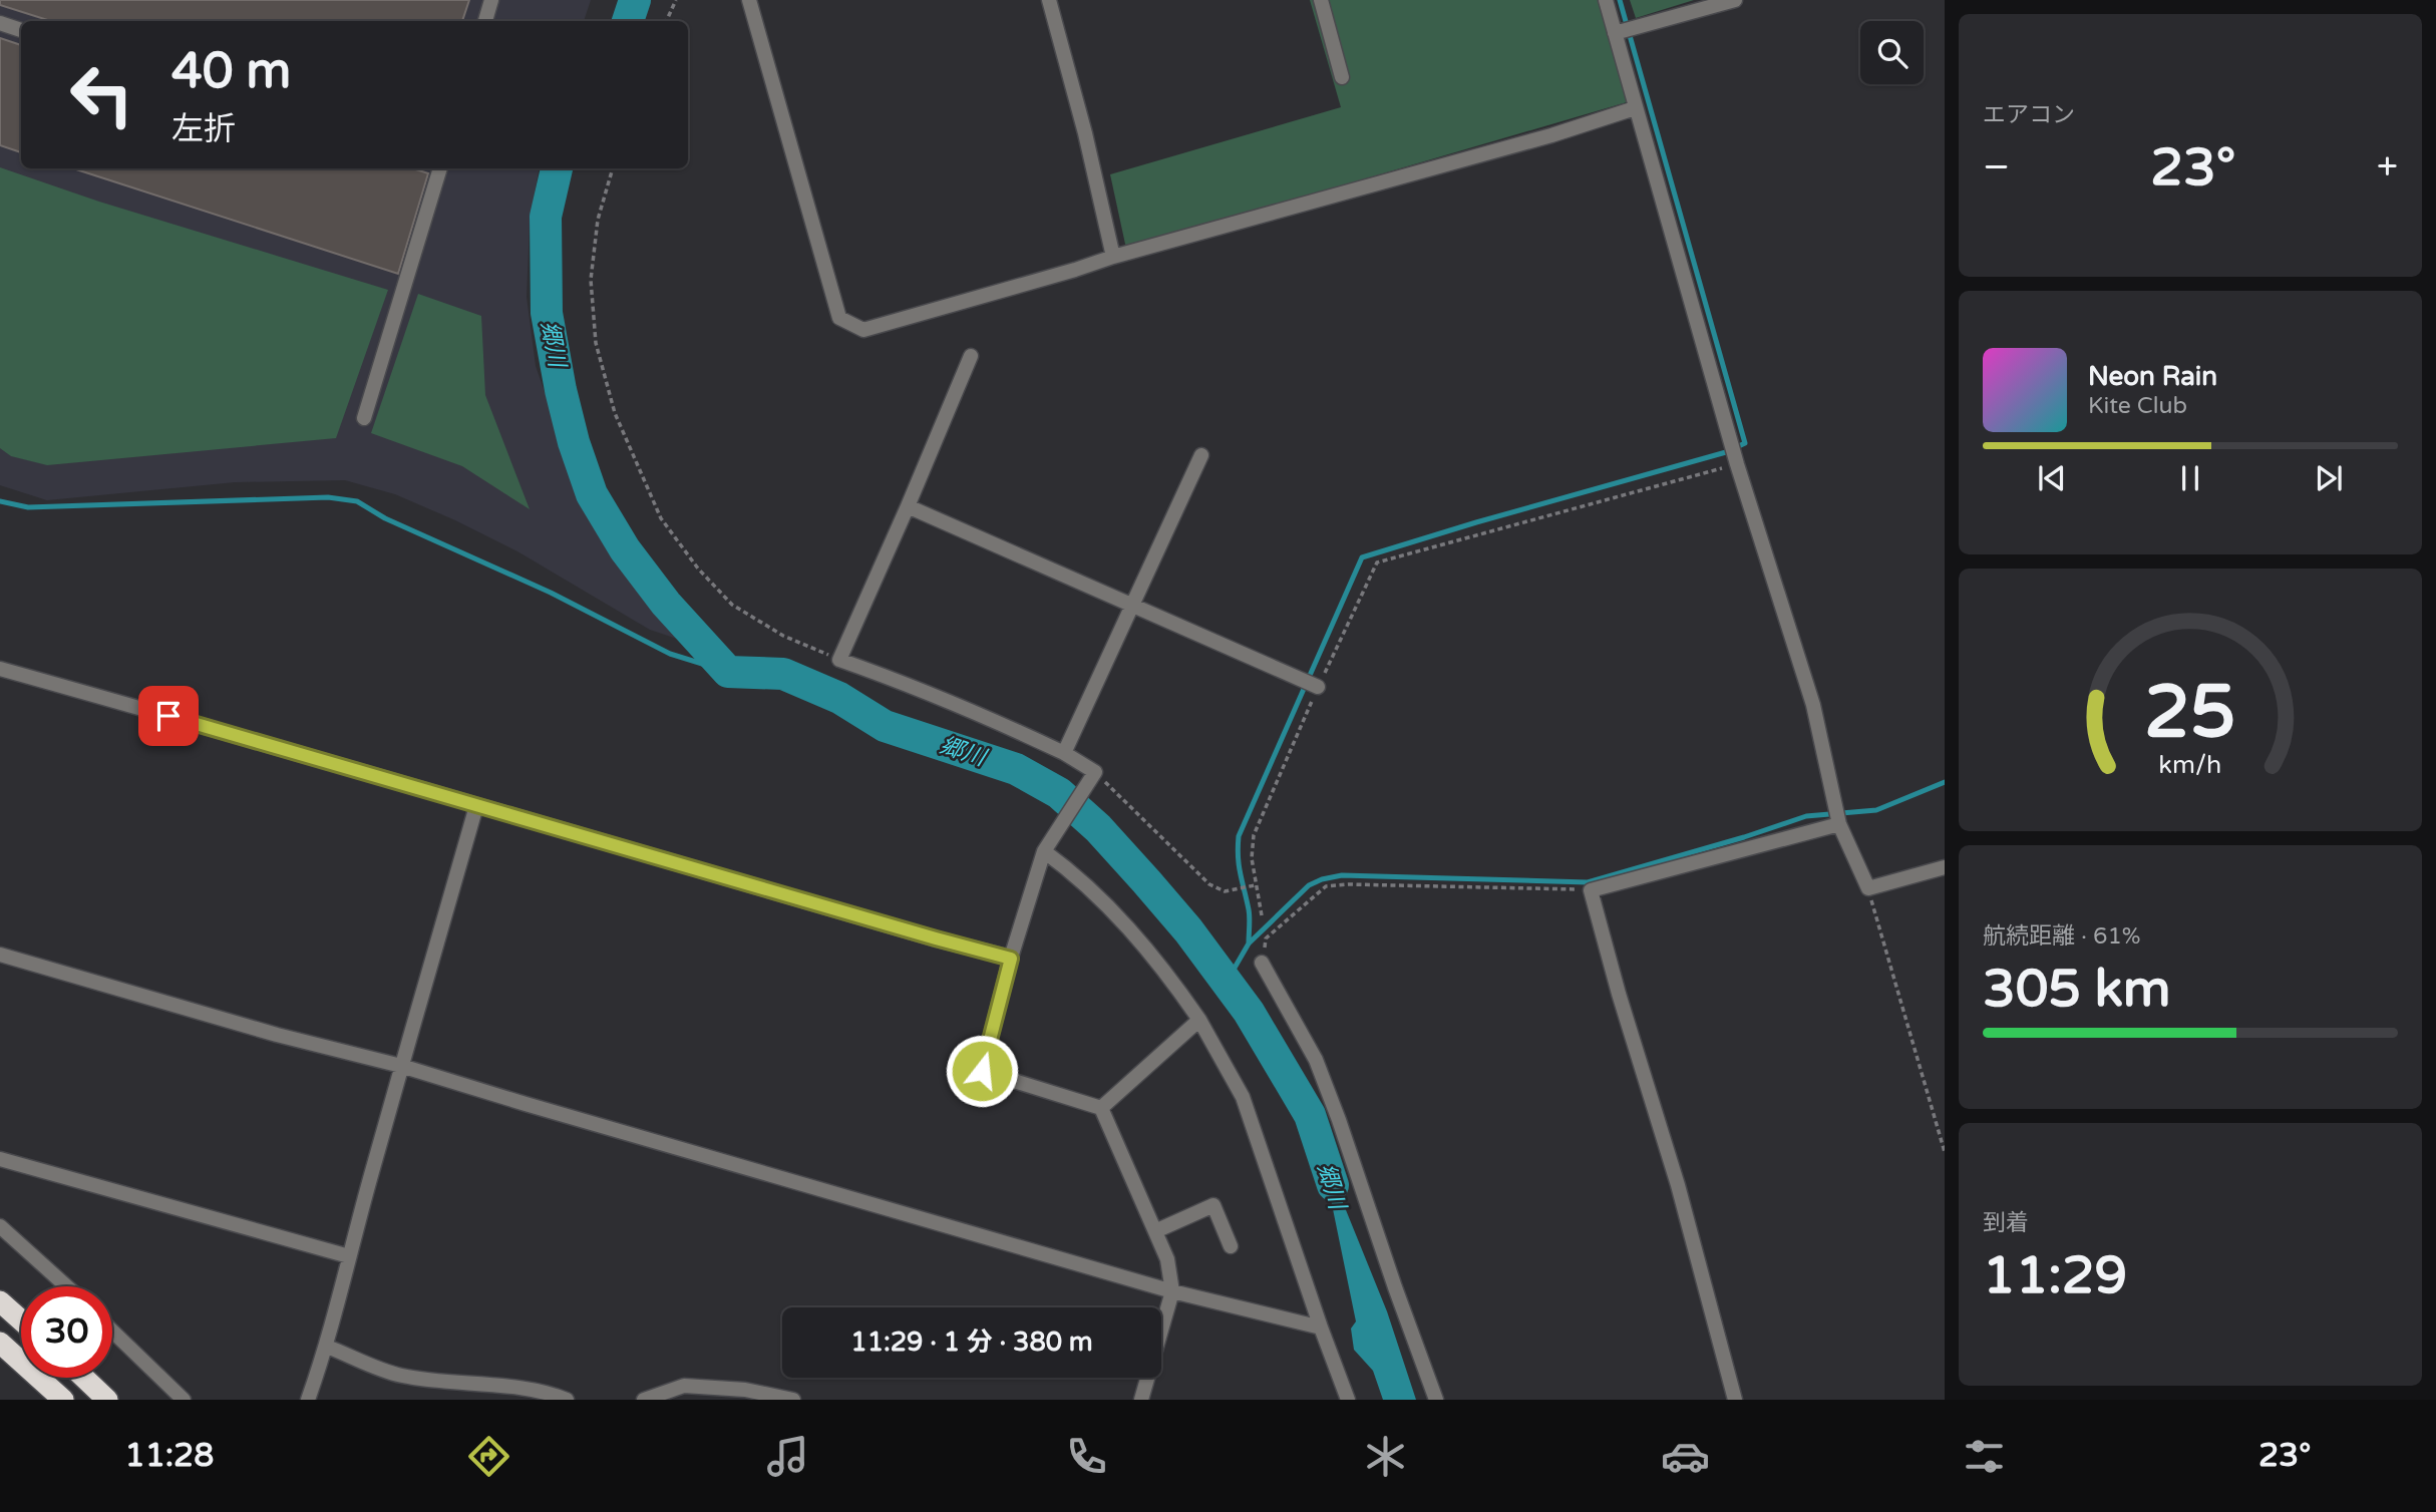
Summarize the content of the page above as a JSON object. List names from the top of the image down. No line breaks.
{"water":["郷川"],"page":{"tile":["エアコン",["航続距離 · 61%","305 km"],["到着","11:29"]],"turn":["40 m","左折"],"heat":["−","23°","+"],"song":["Neon Rain","Kite Club"],"limit":"30","trip":"11:29 · 1 分 · 380 m","tabs":["11:28","23°"],"gauge":["25","km/h"]}}
